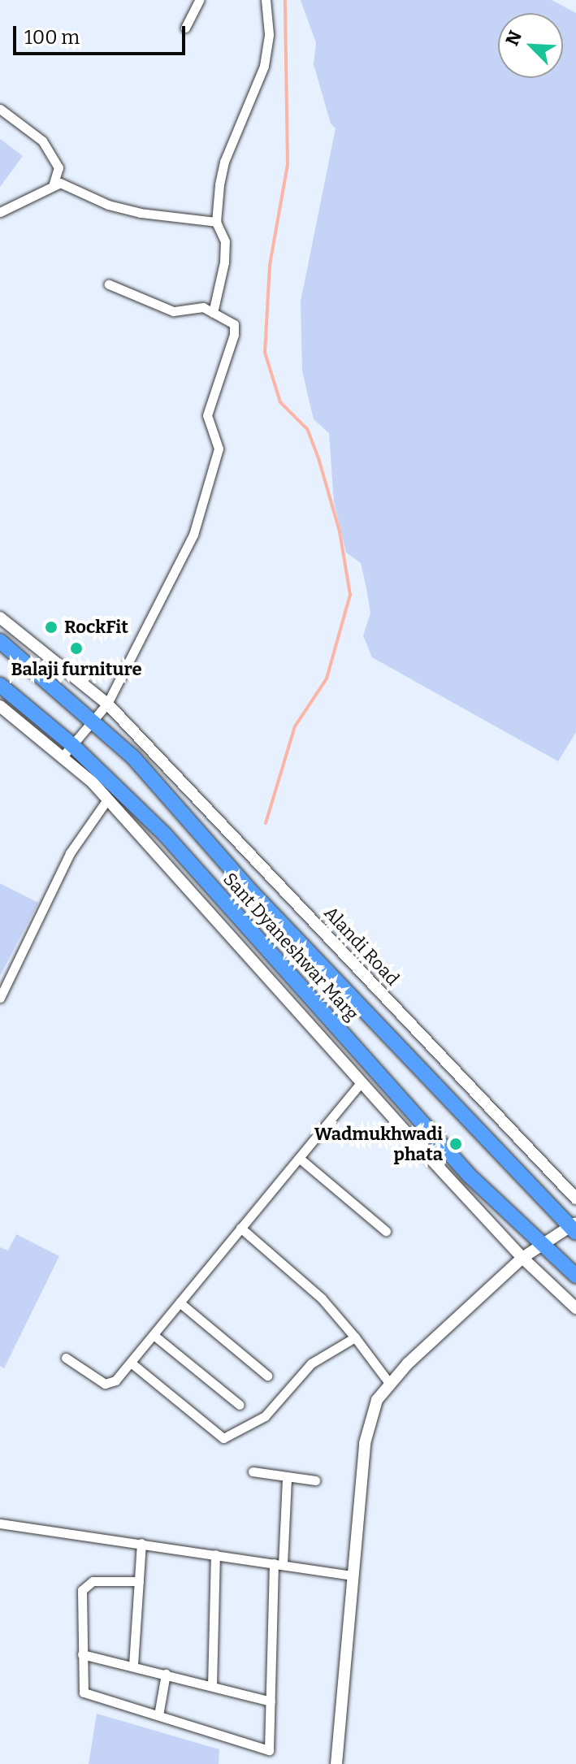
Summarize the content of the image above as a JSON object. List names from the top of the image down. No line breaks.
{"streets":{"main road":["Sant Dyaneshwar Marg"],"street":["Alandi Road"]},"places":["RockFit","Balaji furniture","Wadmukhwadi phata"],"scale_bar":"100 m","north":"top left"}
